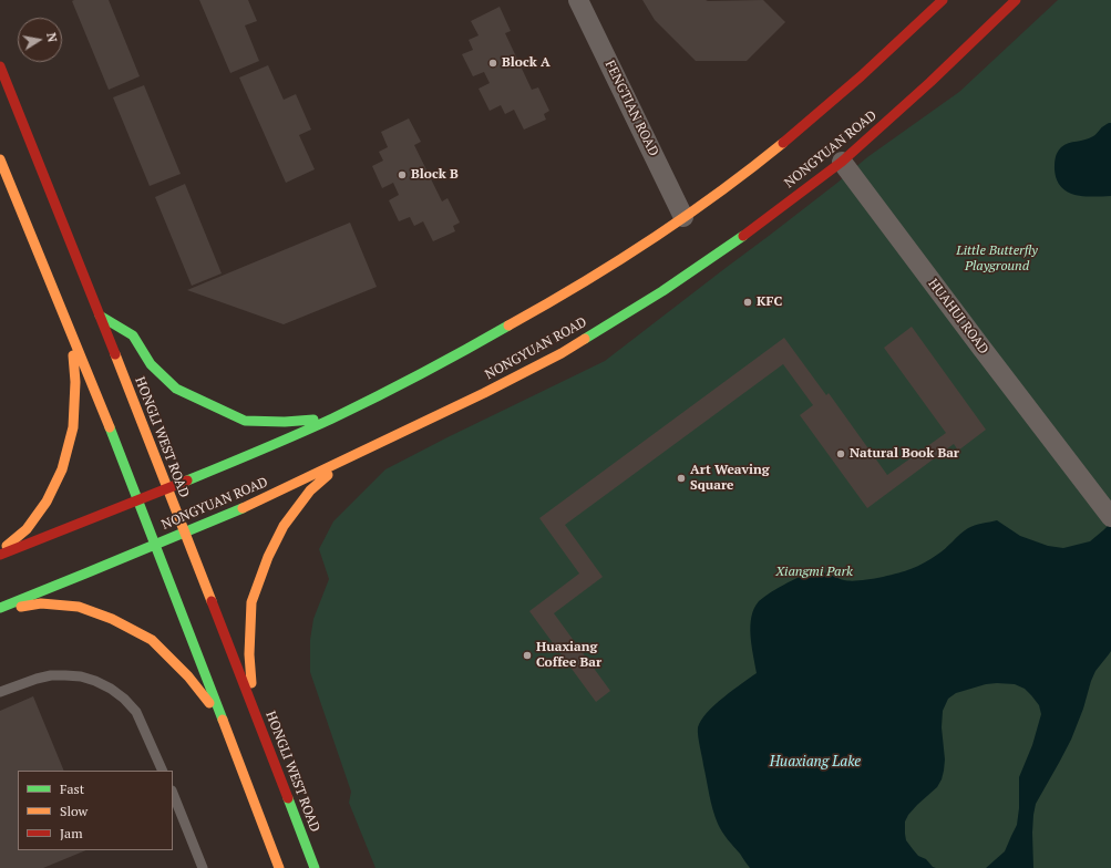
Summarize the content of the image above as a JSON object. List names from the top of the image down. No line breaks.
{"streets":{"main road":["NONGYUAN ROAD","HONGLI WEST ROAD"],"street":["FENGTIAN ROAD","HUAHUI ROAD"]},"crossings":[["NONGYUAN ROAD","HUAHUI ROAD"],["NONGYUAN ROAD","HONGLI WEST ROAD"]],"water":["Huaxiang Lake"],"parks":["Little Butterfly Playground","Xiangmi Park"],"places":["Block A","Block B","KFC","Natural Book Bar","Art Weaving Square","Huaxiang Coffee Bar"],"legend":["Fast","Slow","Jam"],"north":"right"}
